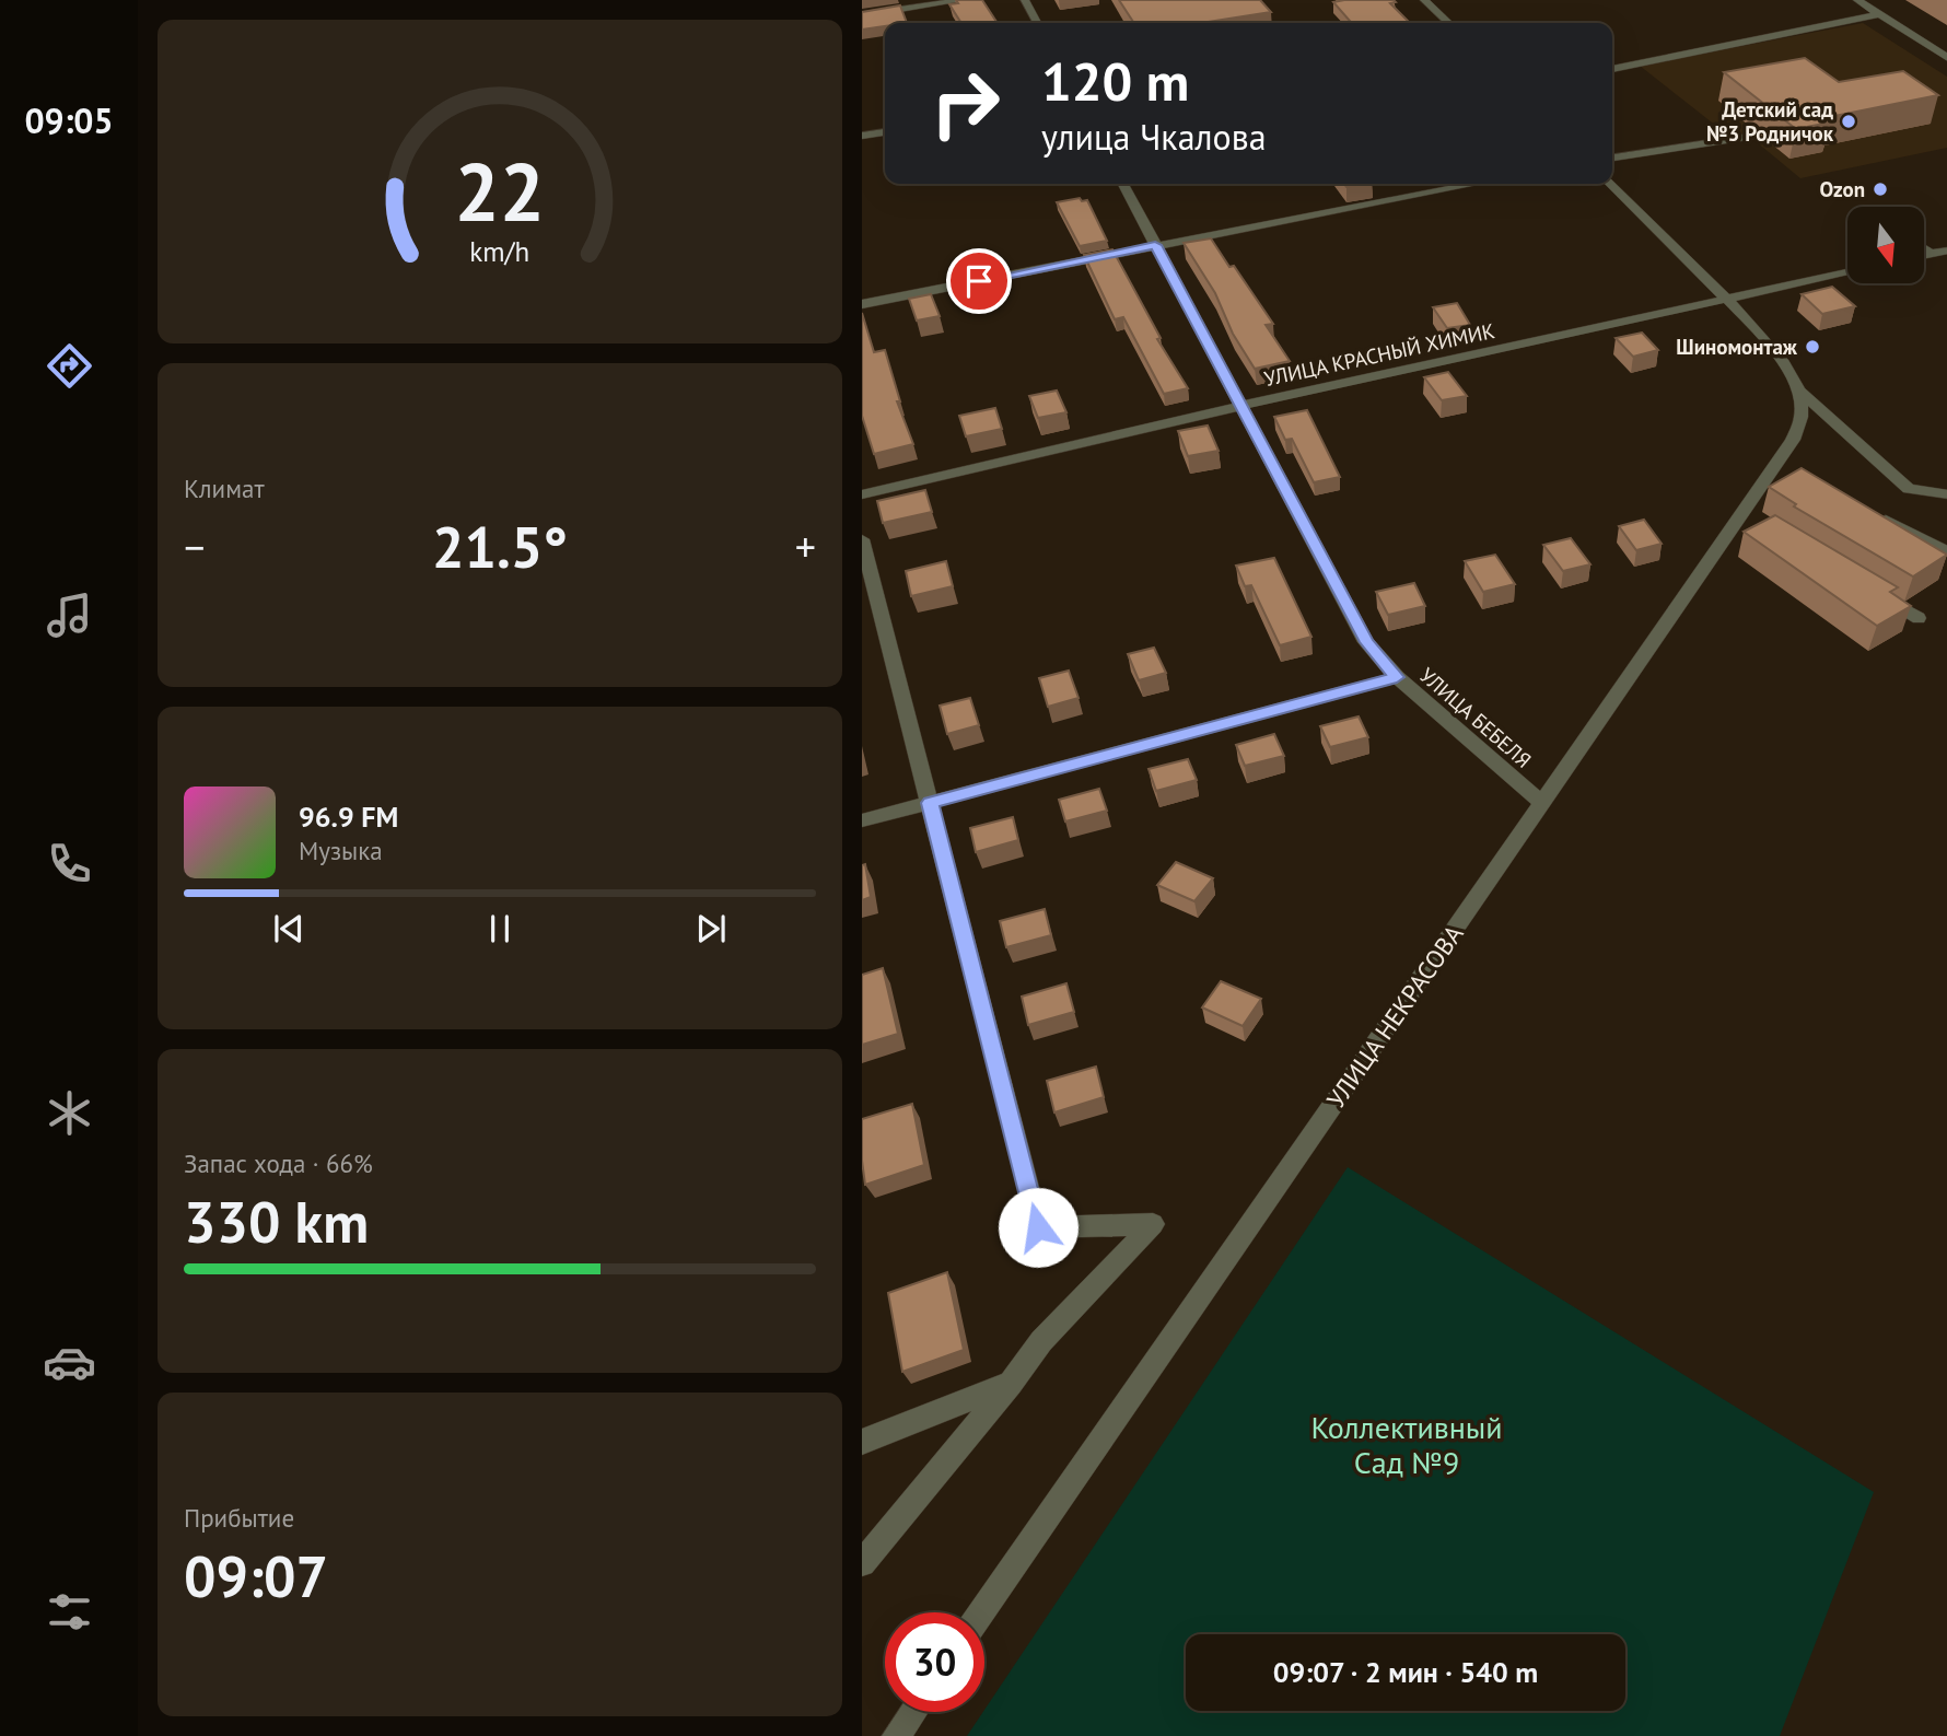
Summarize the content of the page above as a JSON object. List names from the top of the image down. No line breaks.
{"streets":{"street":["УЛИЦА КРАСНЫЙ ХИМИК","УЛИЦА БЕБЕЛЯ","УЛИЦА НЕКРАСОВА"]},"crossings":[["УЛИЦА КРАСНЫЙ ХИМИК","УЛИЦА БЕБЕЛЯ"],["УЛИЦА БЕБЕЛЯ","УЛИЦА НЕКРАСОВА"]],"parks":["Коллективный Сад №9"],"places":["Детский сад №3 Родничок","Ozon","Шиномонтаж"],"north":"bottom","page":{"tabs":"09:05","turn":["120 m","улица Чкалова"],"tile":["Климат",["Запас хода · 66%","330 km"],["Прибытие","09:07"]],"heat":["−","21.5°","+"],"song":["96.9 FM","Музыка"],"limit":"30","trip":"09:07 · 2 мин · 540 m","gauge":["22","km/h"]}}
